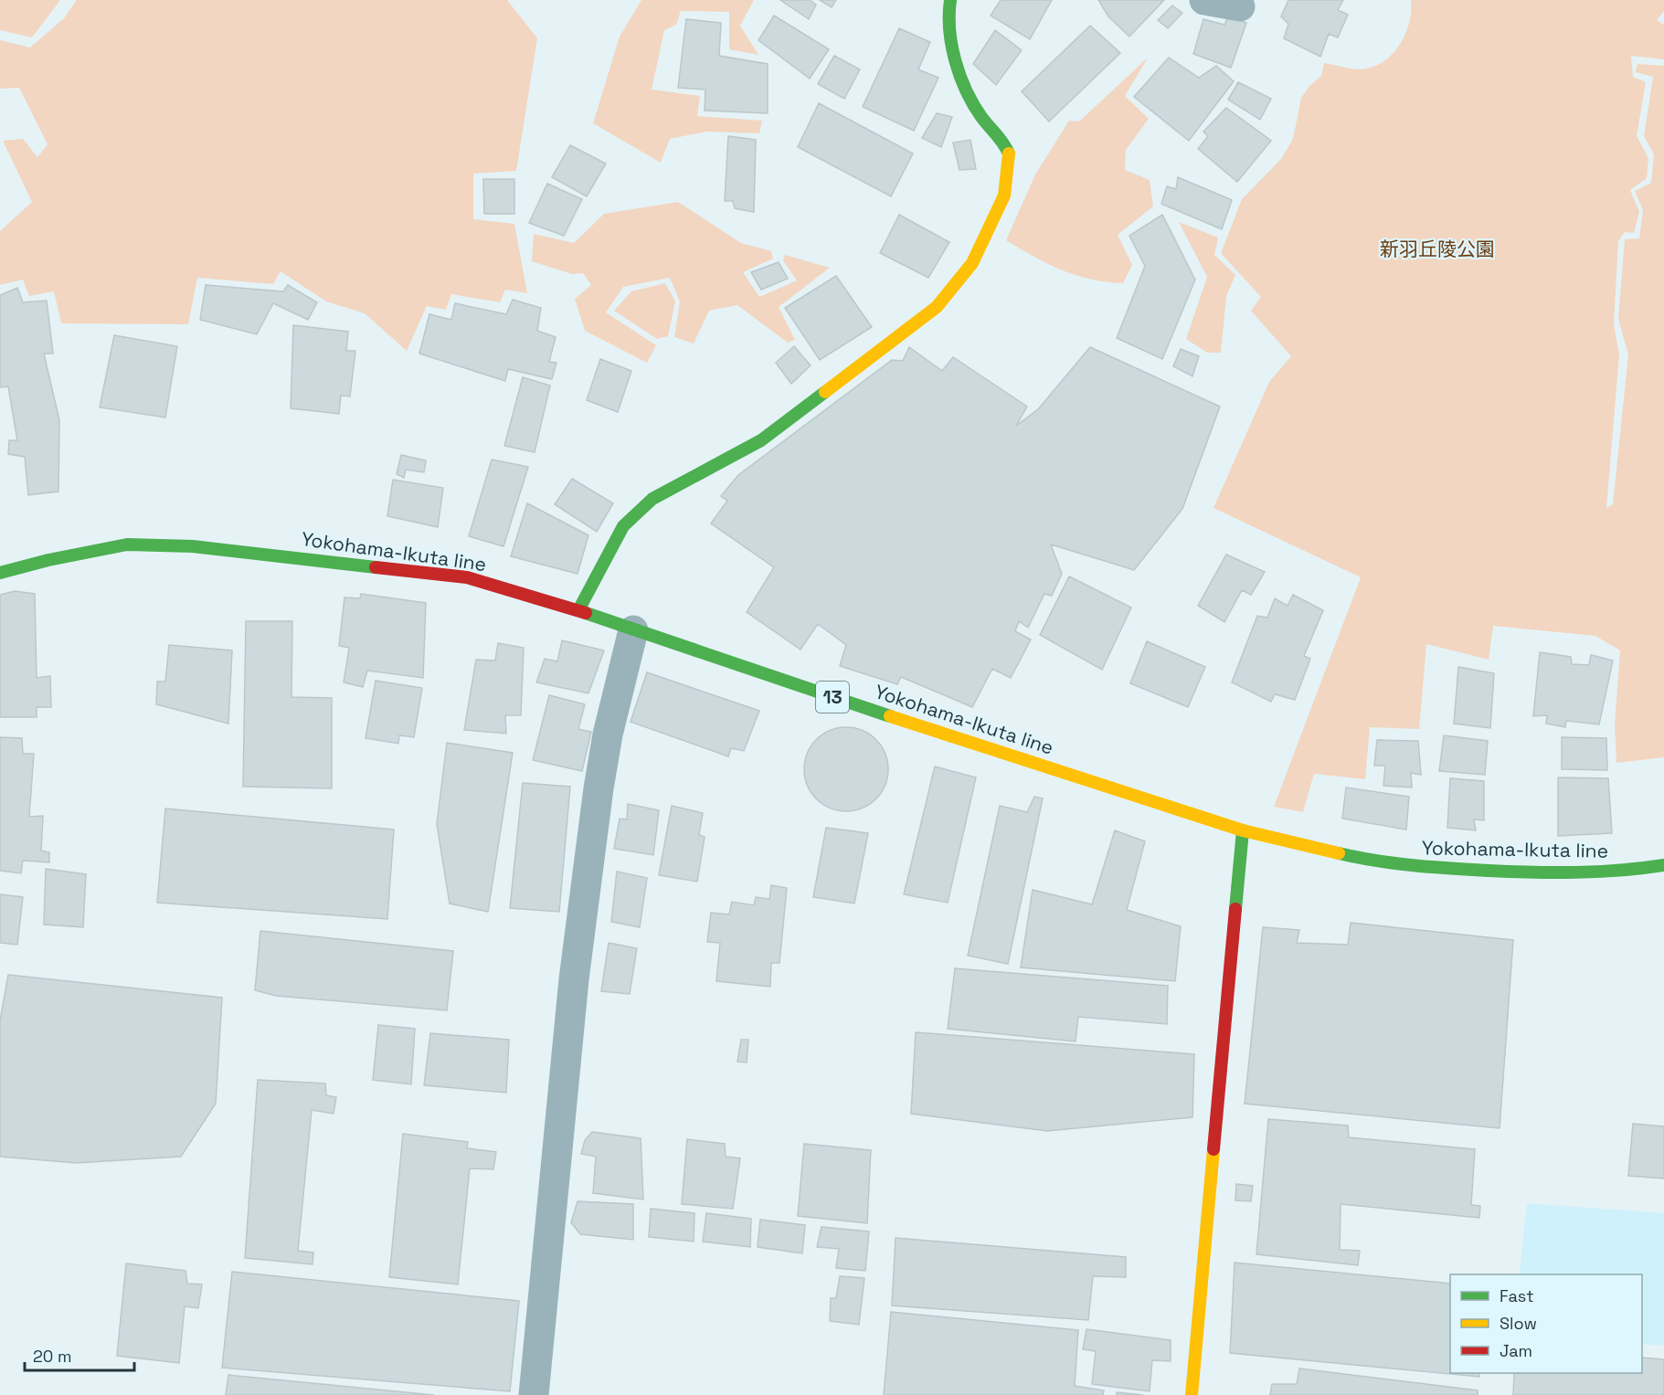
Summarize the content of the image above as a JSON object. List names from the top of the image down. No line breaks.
{"streets":{"main road":["Yokohama-Ikuta line","13"]},"parks":["新羽丘陵公園"],"legend":["Fast","Slow","Jam"],"scale_bar":"20 m"}
